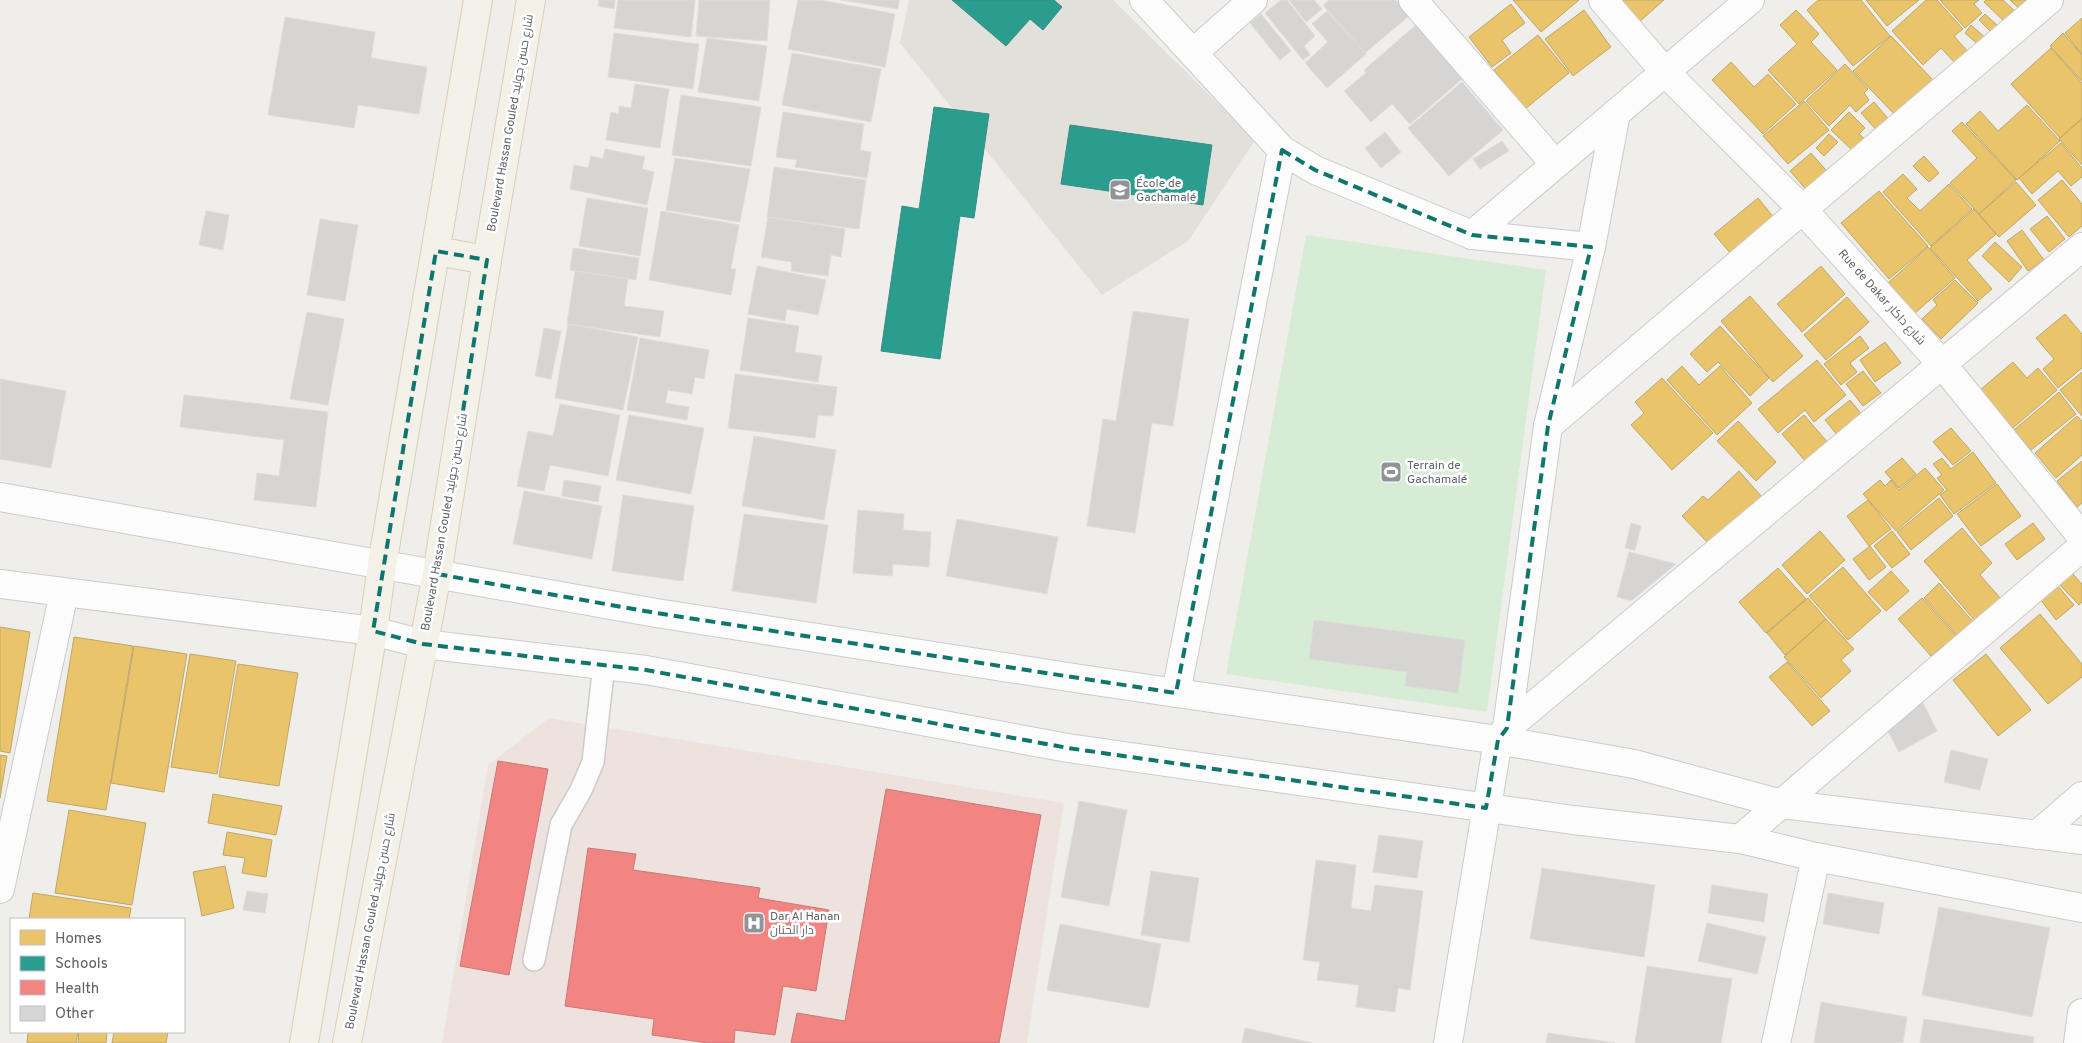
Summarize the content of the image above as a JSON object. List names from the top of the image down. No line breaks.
{"streets":{"main road":["Boulevard Hassan Gouled شارع حسن جوليد"],"street":["Rue de Dakar شارع داكار"]},"places":{"school or university":["École de Gachamalé"],"sports":["Terrain de Gachamalé"],"hospital":["Dar Al Hanan دار الحنان"]},"legend":["Homes","Schools","Health","Other"]}
